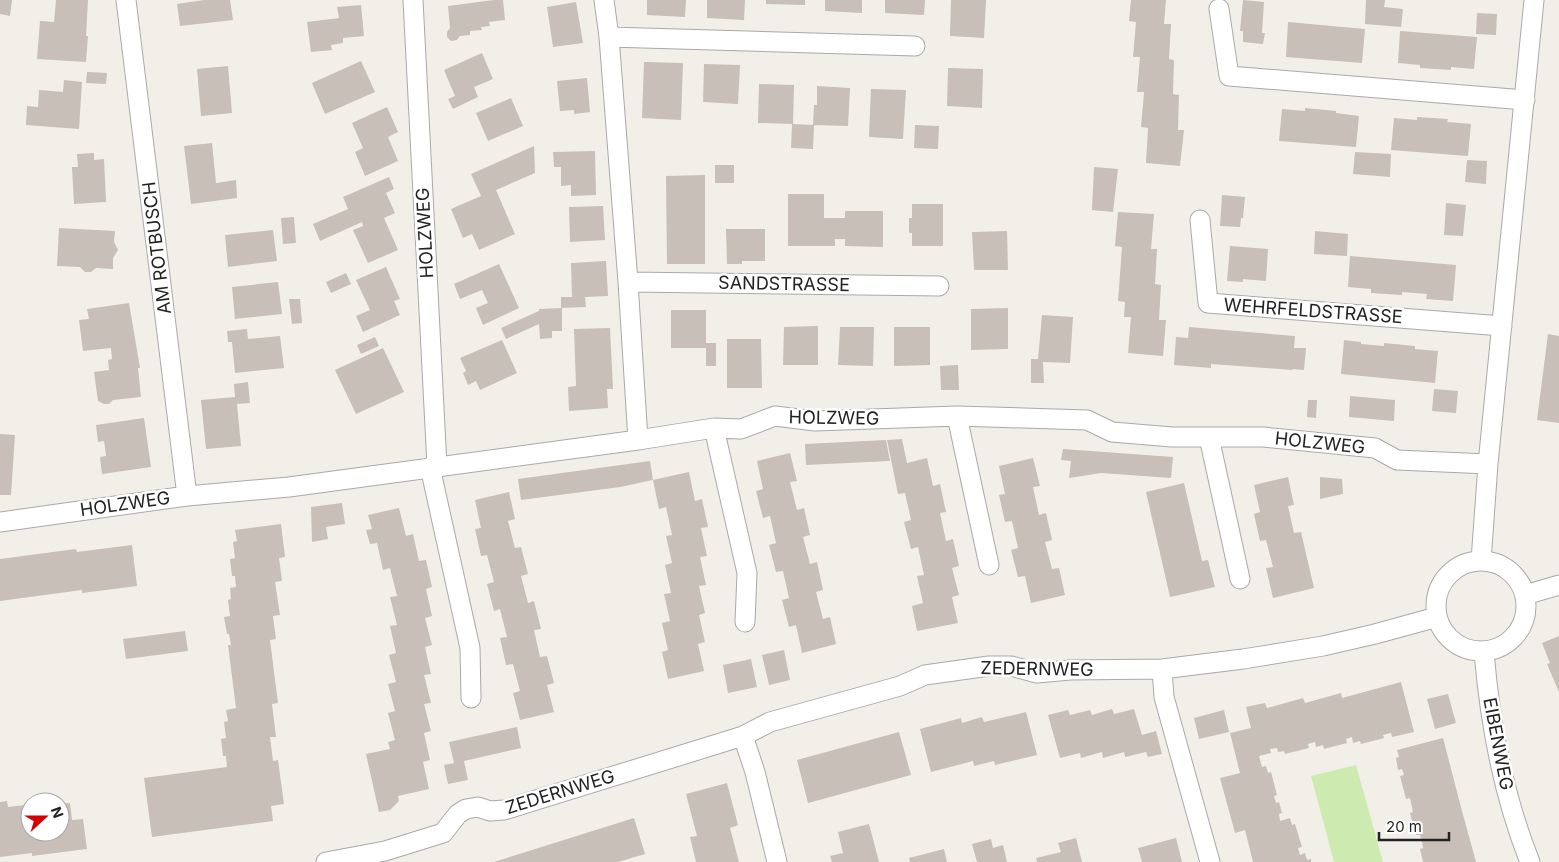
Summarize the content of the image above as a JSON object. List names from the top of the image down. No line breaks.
{"streets":{"street":["HOLZWEG","AM ROTBUSCH","SANDSTRASSE","WEHRFELDSTRASSE","ZEDERNWEG","EIBENWEG"]},"crossings":[["HOLZWEG","AM ROTBUSCH"],["ZEDERNWEG","EIBENWEG"]],"scale_bar":"20 m","north":"right"}
